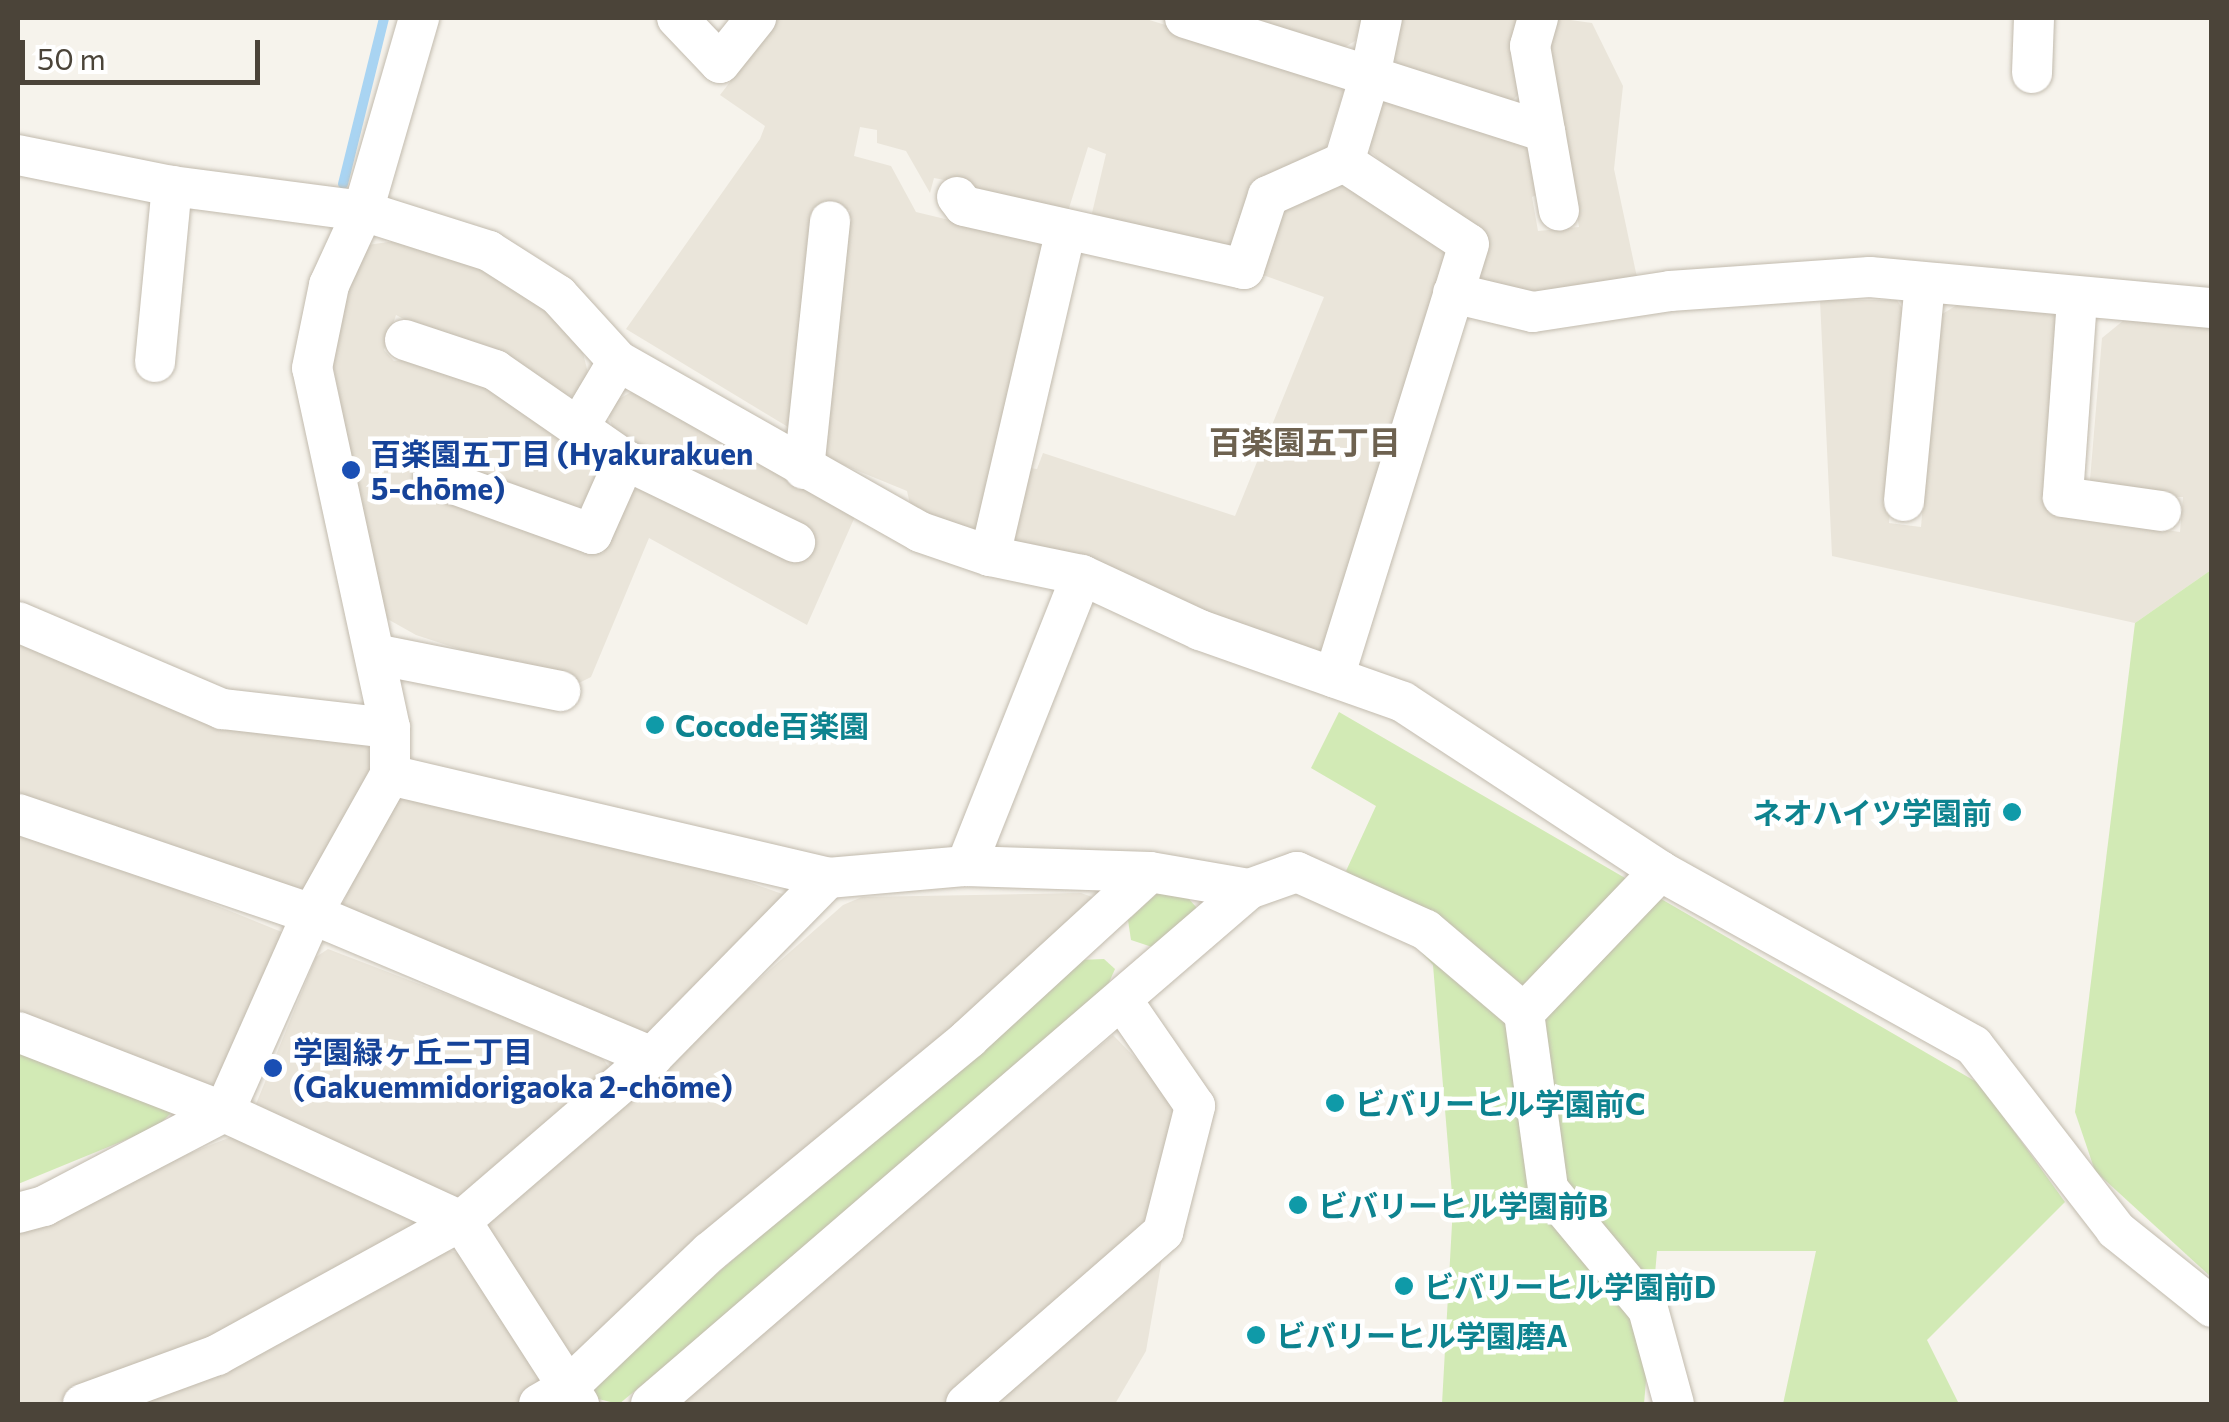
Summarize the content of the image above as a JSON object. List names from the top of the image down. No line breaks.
{"districts":["百楽園五丁目"],"places":["百楽園五丁目 (Hyakurakuen 5-chōme)","Cocode百楽園","ネオハイツ学園前","学園緑ヶ丘二丁目 (Gakuemmidorigaoka 2-chōme)","ビバリーヒル学園前C","ビバリーヒル学園前B","ビバリーヒル学園前D","ビバリーヒル学園磨A"],"scale_bar":"50 m"}
